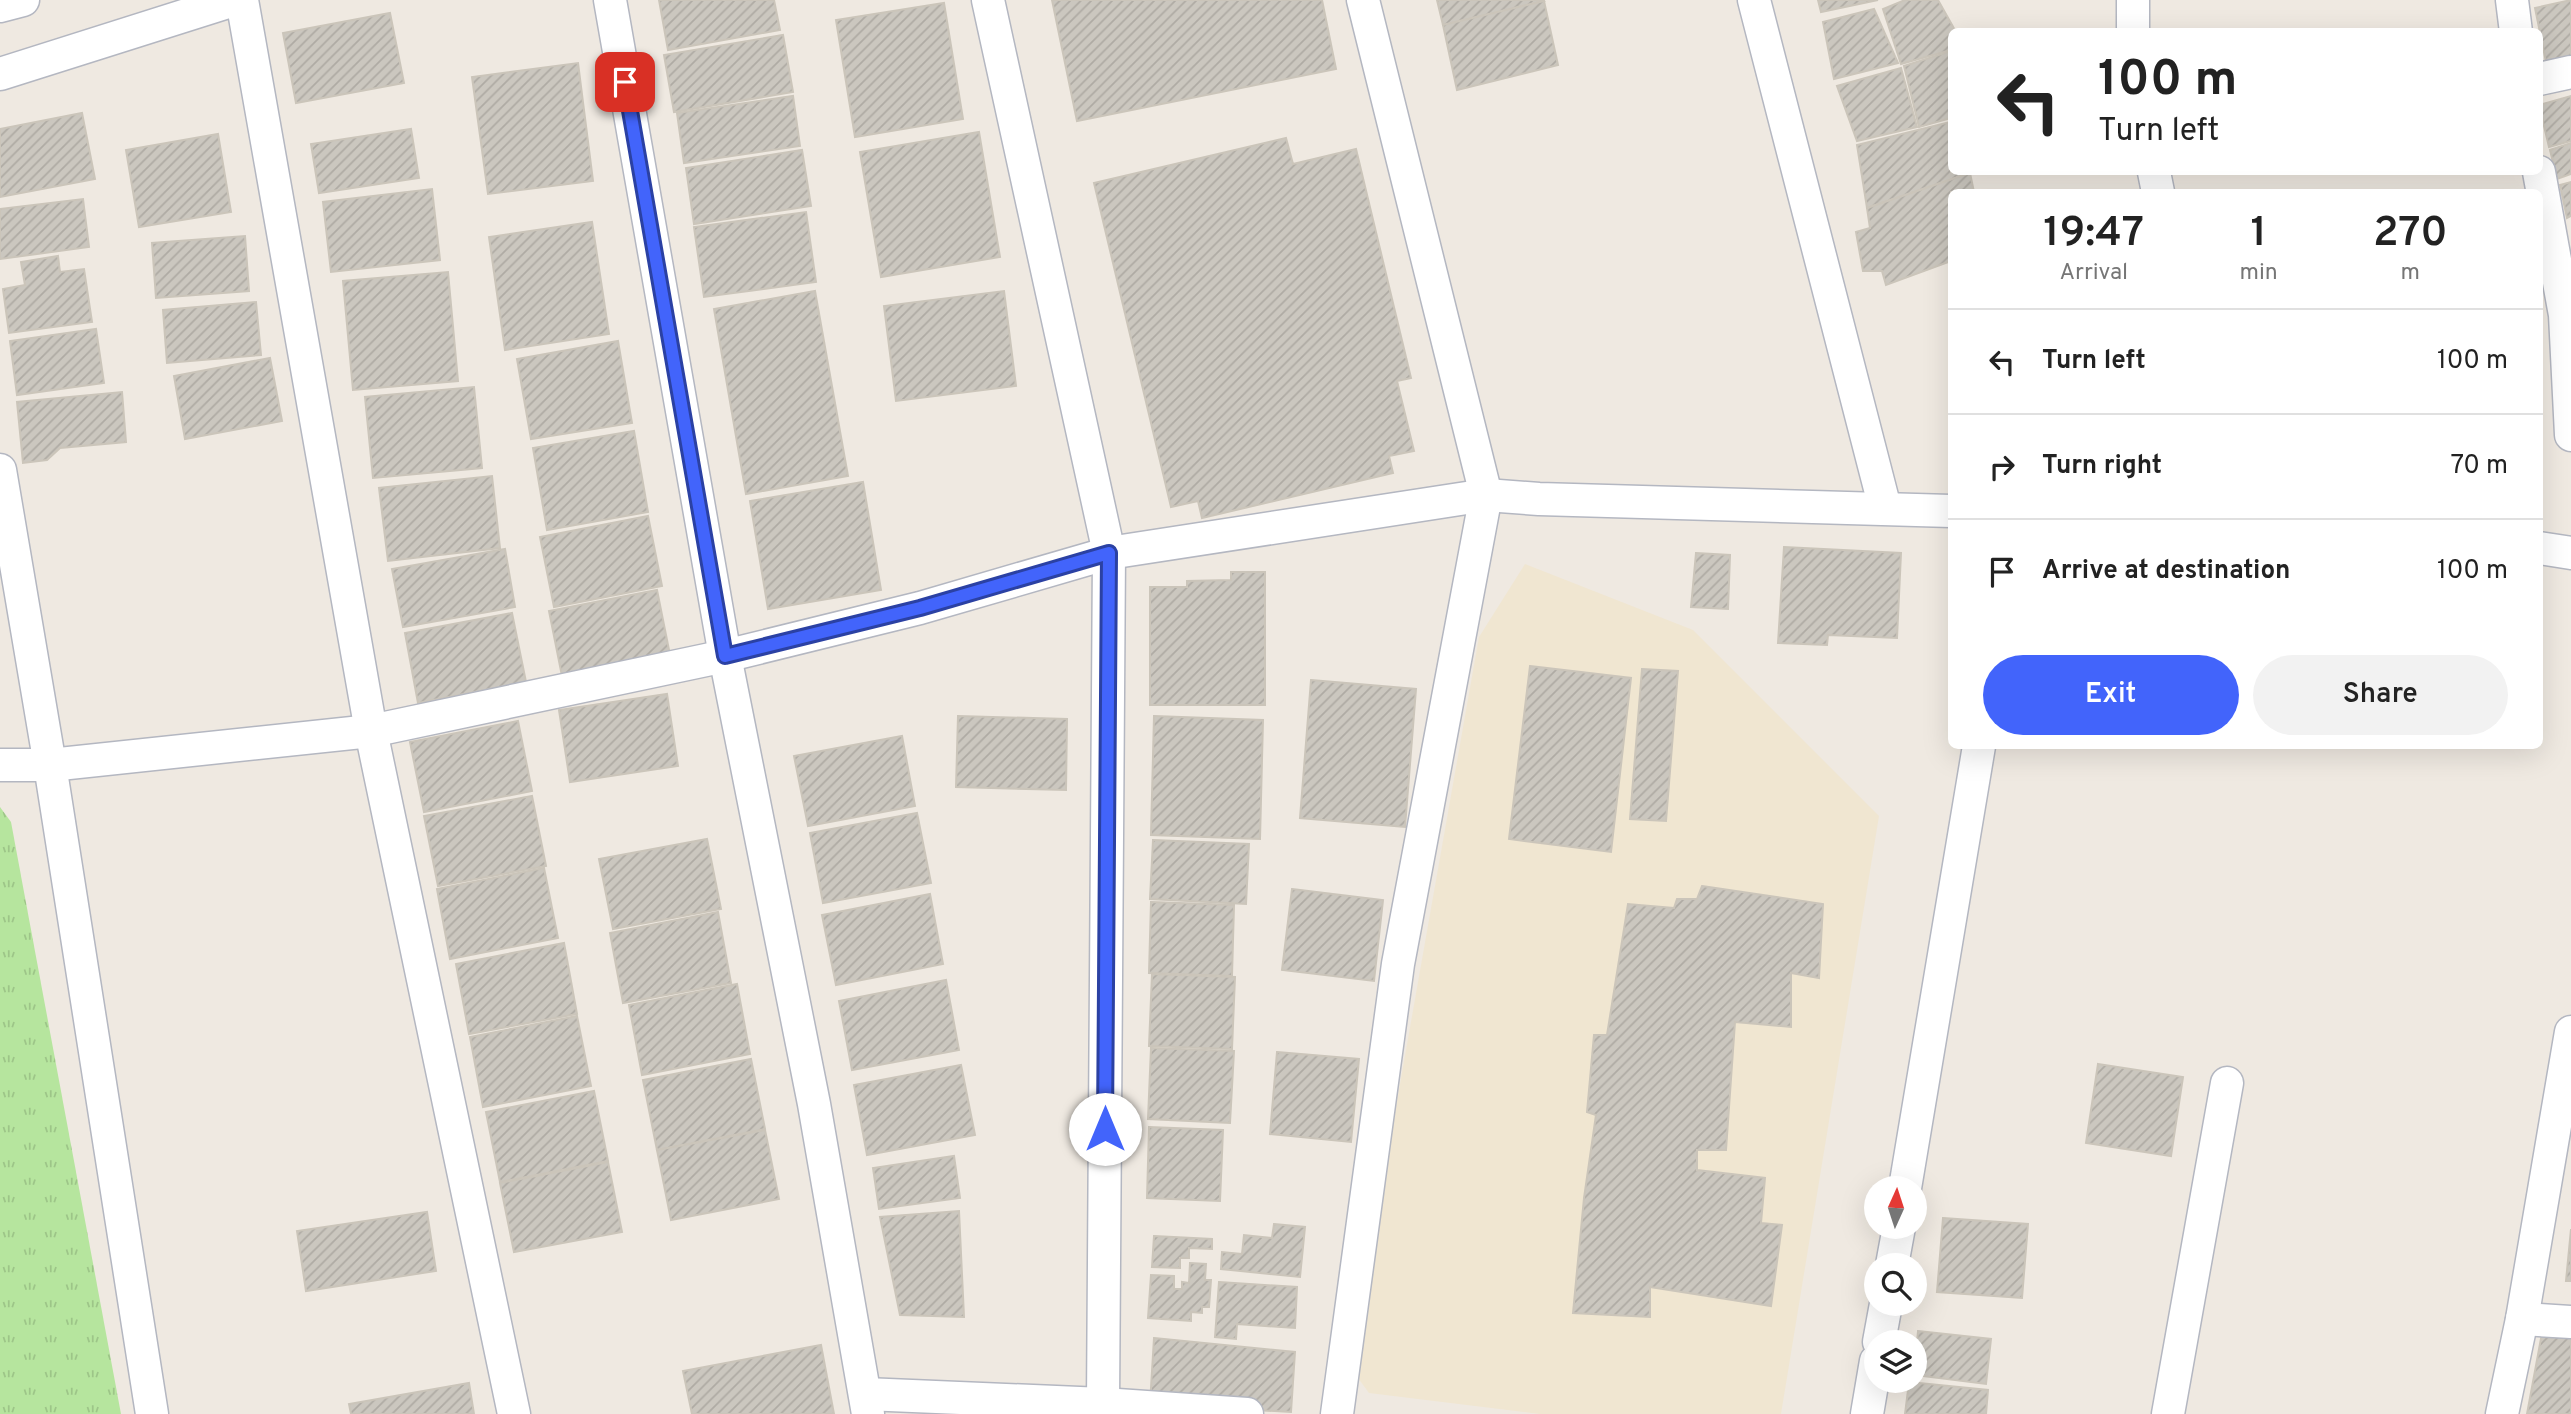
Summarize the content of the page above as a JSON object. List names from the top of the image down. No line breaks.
{"north":"top","page":{"turn":["100 m","Turn left"],"eta":["19:47","Arrival","1","min","270","m"],"list":[{"name":"Turn left","value":"100 m"},{"name":"Turn right","value":"70 m"},{"name":"Arrive at destination","value":"100 m"}],"buttons":["Exit","Share"]}}
